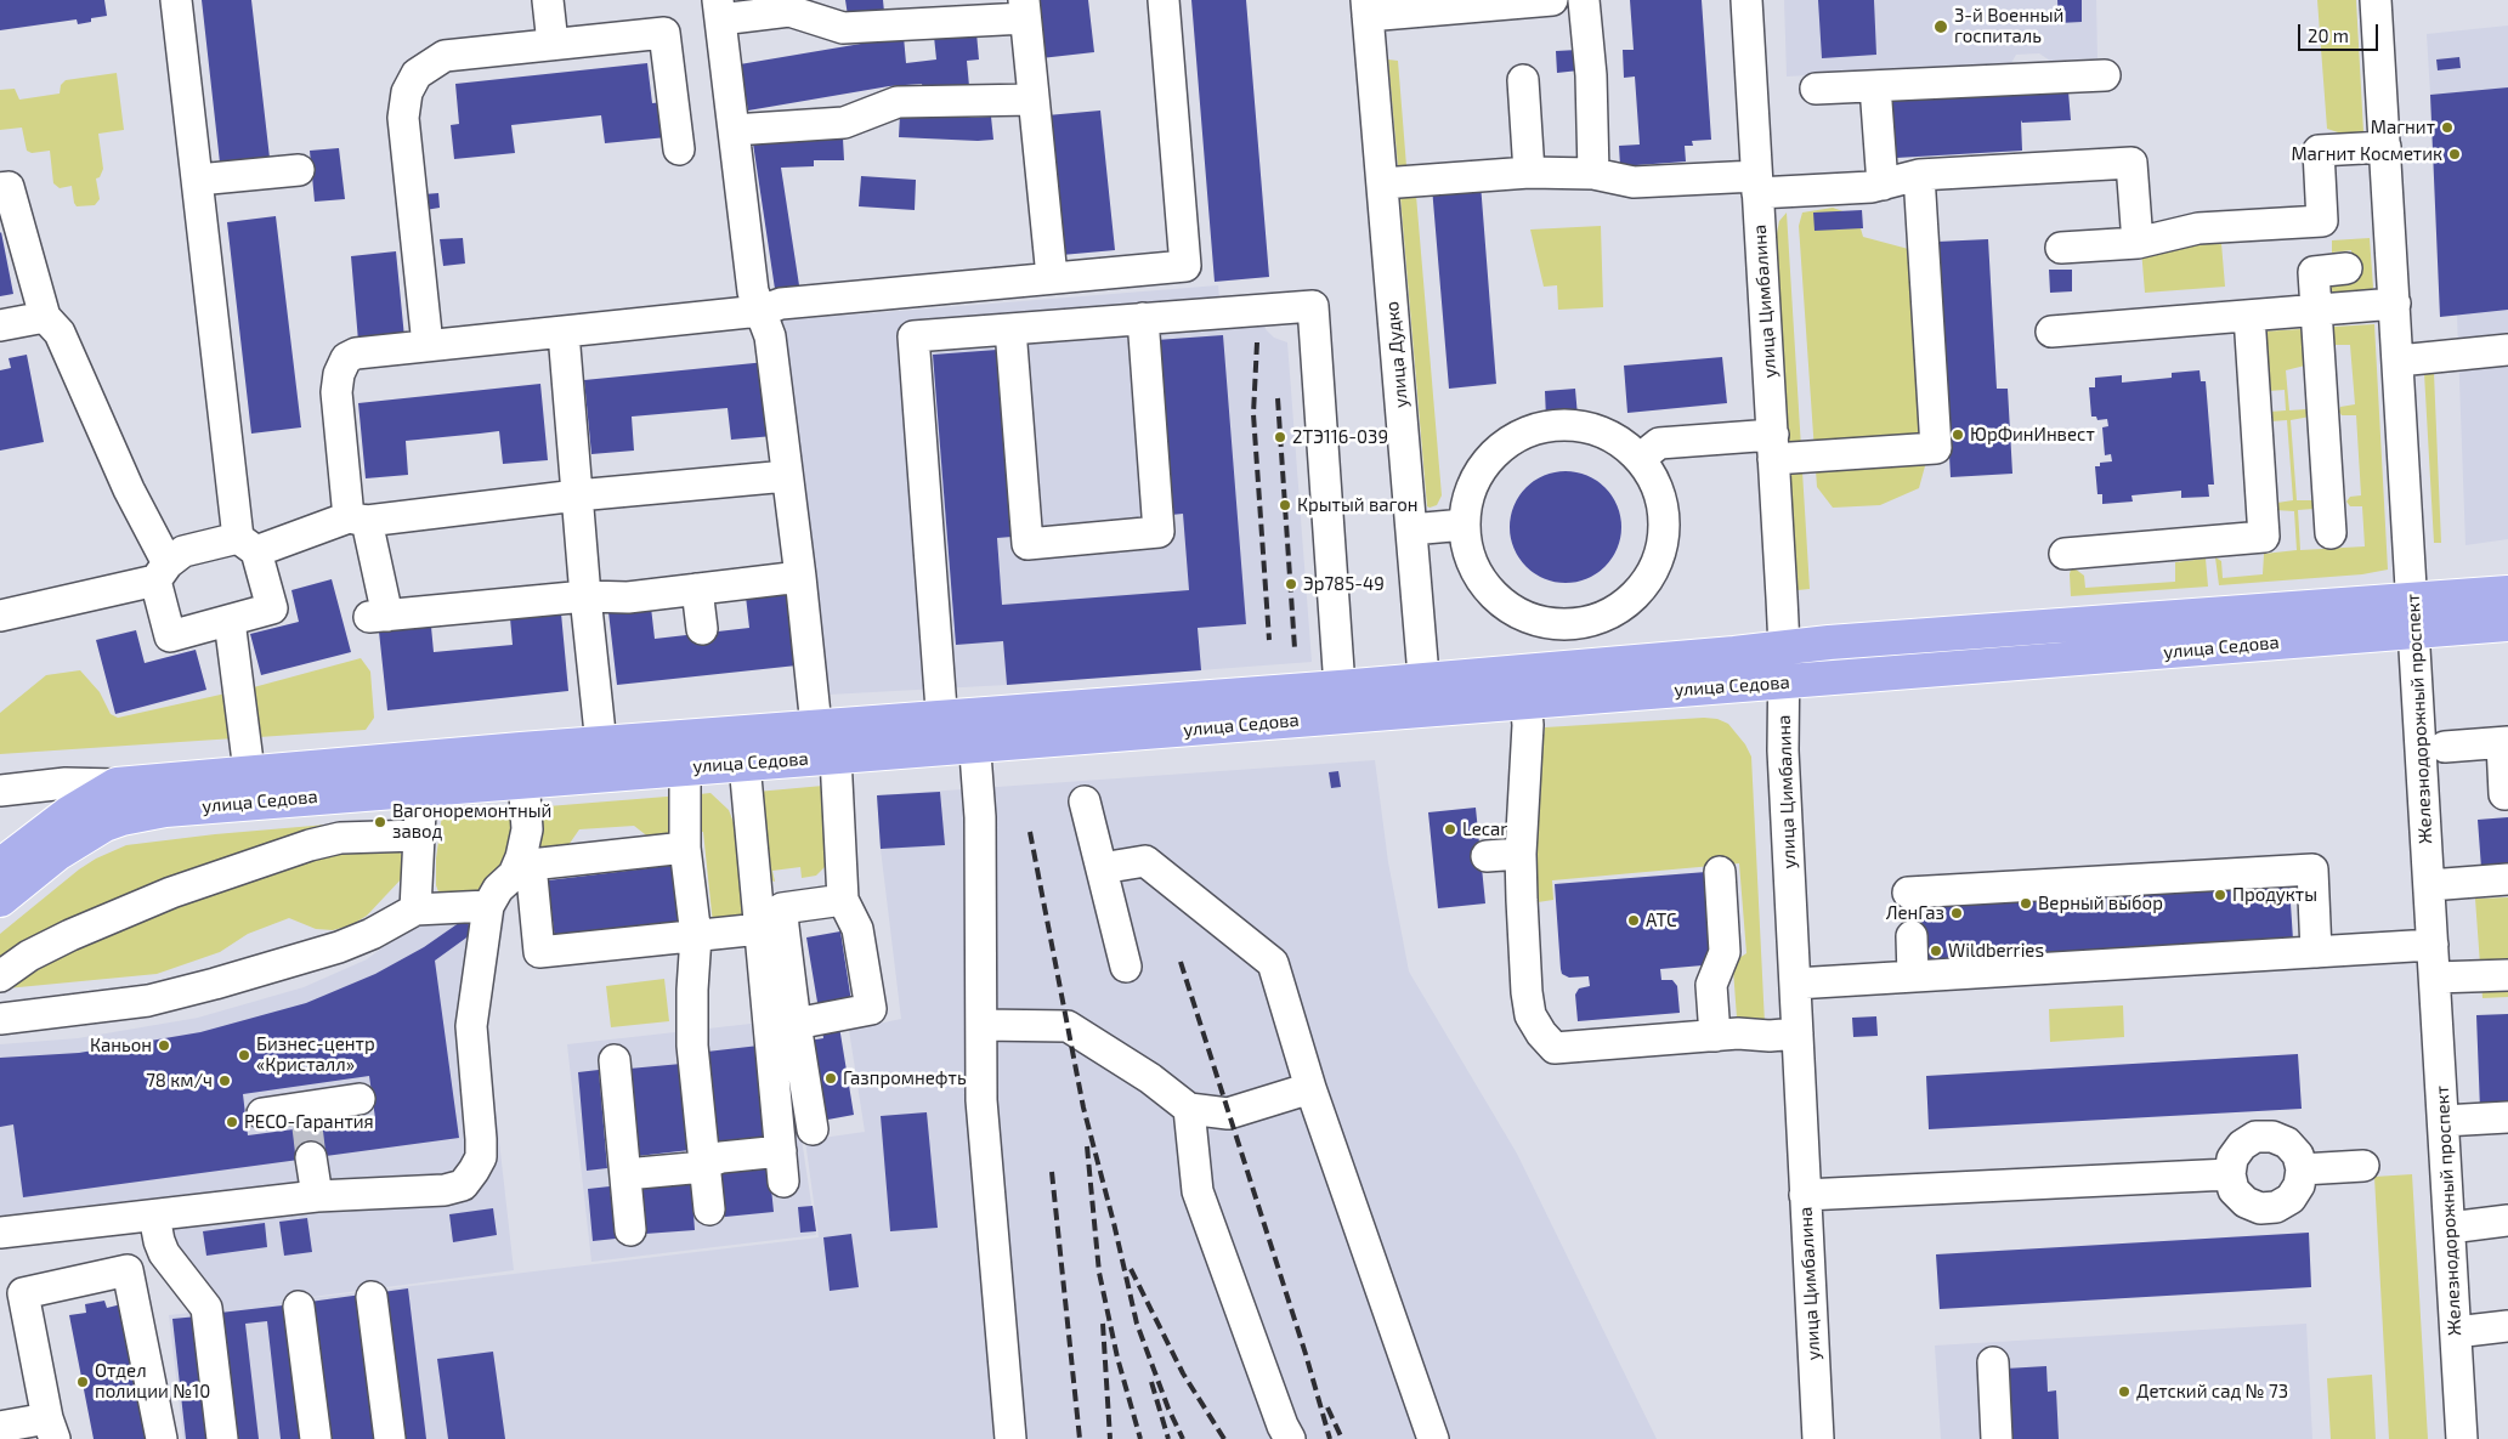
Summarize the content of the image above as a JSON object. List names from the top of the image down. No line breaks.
{"streets":{"main road":["улица Седова"],"street":["улица Цимбалина","улица Дудко","Железнодорожный проспект"]},"crossings":[["улица Цимбалина","улица Седова"],["улица Дудко","улица Седова"],["улица Седова","Железнодорожный проспект"]],"places":["3-й Военный госпиталь","Магнит","Магнит Косметик","ЮрФинИнвест","2ТЭ116-039","Крытый вагон","Эр785-49","Вагоноремонтный завод","Lecar","Продукты","Верный выбор","ЛенГаз","АТС","Wildberries","Каньон","Бизнес-центр «Кристалл»","Газпромнефть","78 км/ч","РЕСО-Гарантия","Отдел полиции №10","Детский сад № 73"],"scale_bar":"20 m"}
